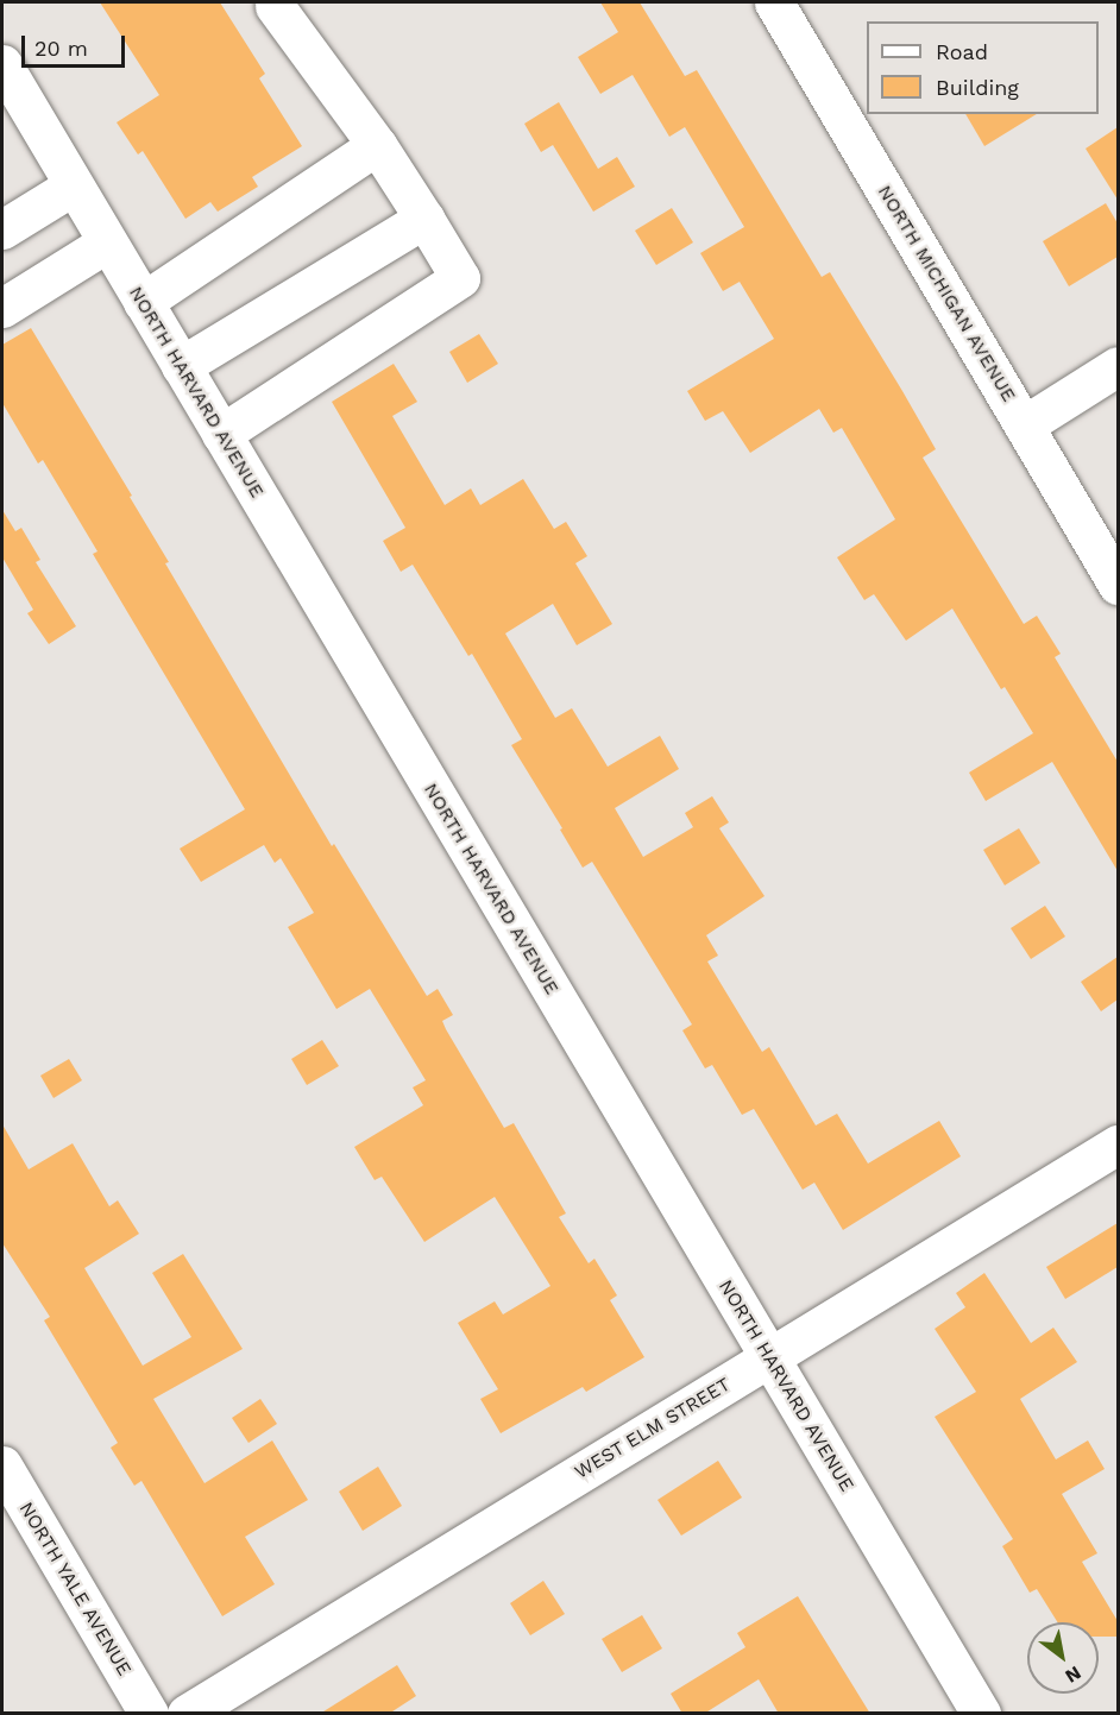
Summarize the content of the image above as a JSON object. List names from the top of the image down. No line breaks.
{"streets":{"street":["NORTH MICHIGAN AVENUE","NORTH HARVARD AVENUE","WEST ELM STREET","NORTH YALE AVENUE"]},"crossings":[["NORTH HARVARD AVENUE","WEST ELM STREET"]],"legend":["Road","Building"],"scale_bar":"20 m","north":"bottom right"}
